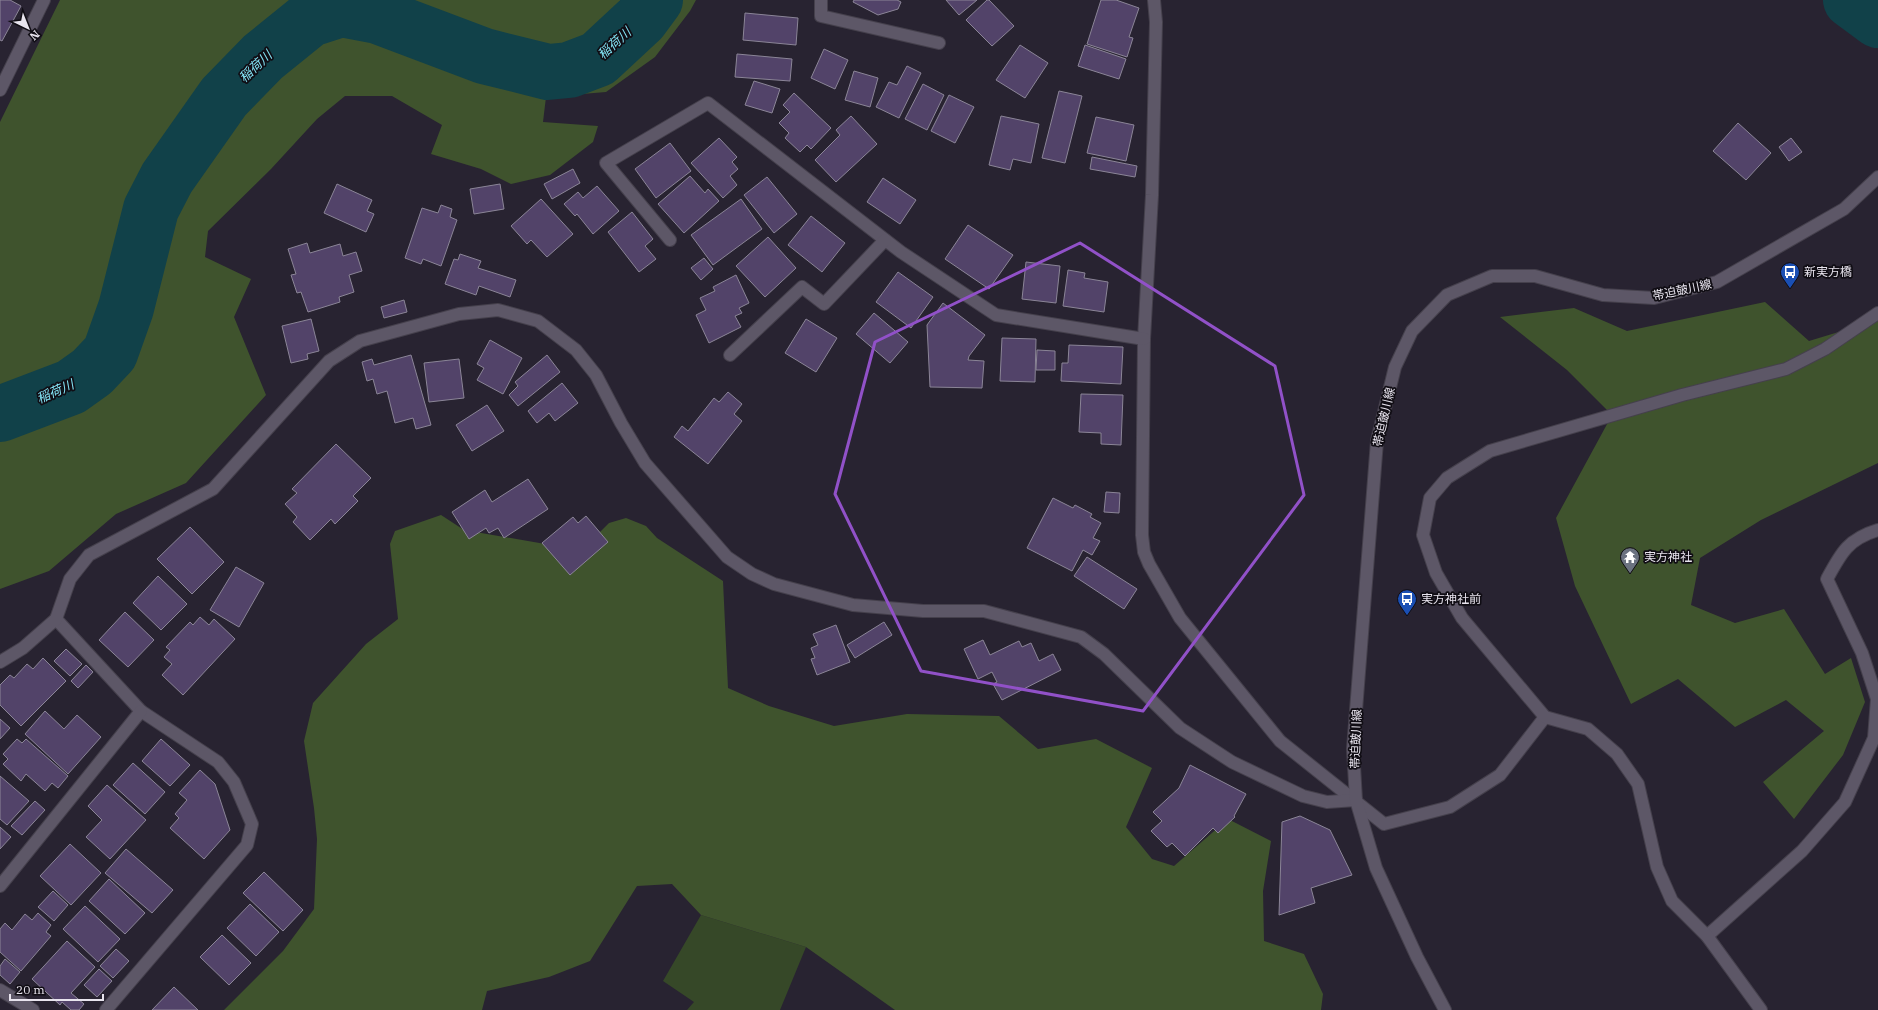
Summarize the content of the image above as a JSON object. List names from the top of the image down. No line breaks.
{"streets":{"street":["帯迫皷川線"]},"water":["稲荷川"],"places":{"bus stop":["新実方橋","実方神社前"],"temple":["実方神社"]},"scale_bar":"20 m","north":"bottom right"}
